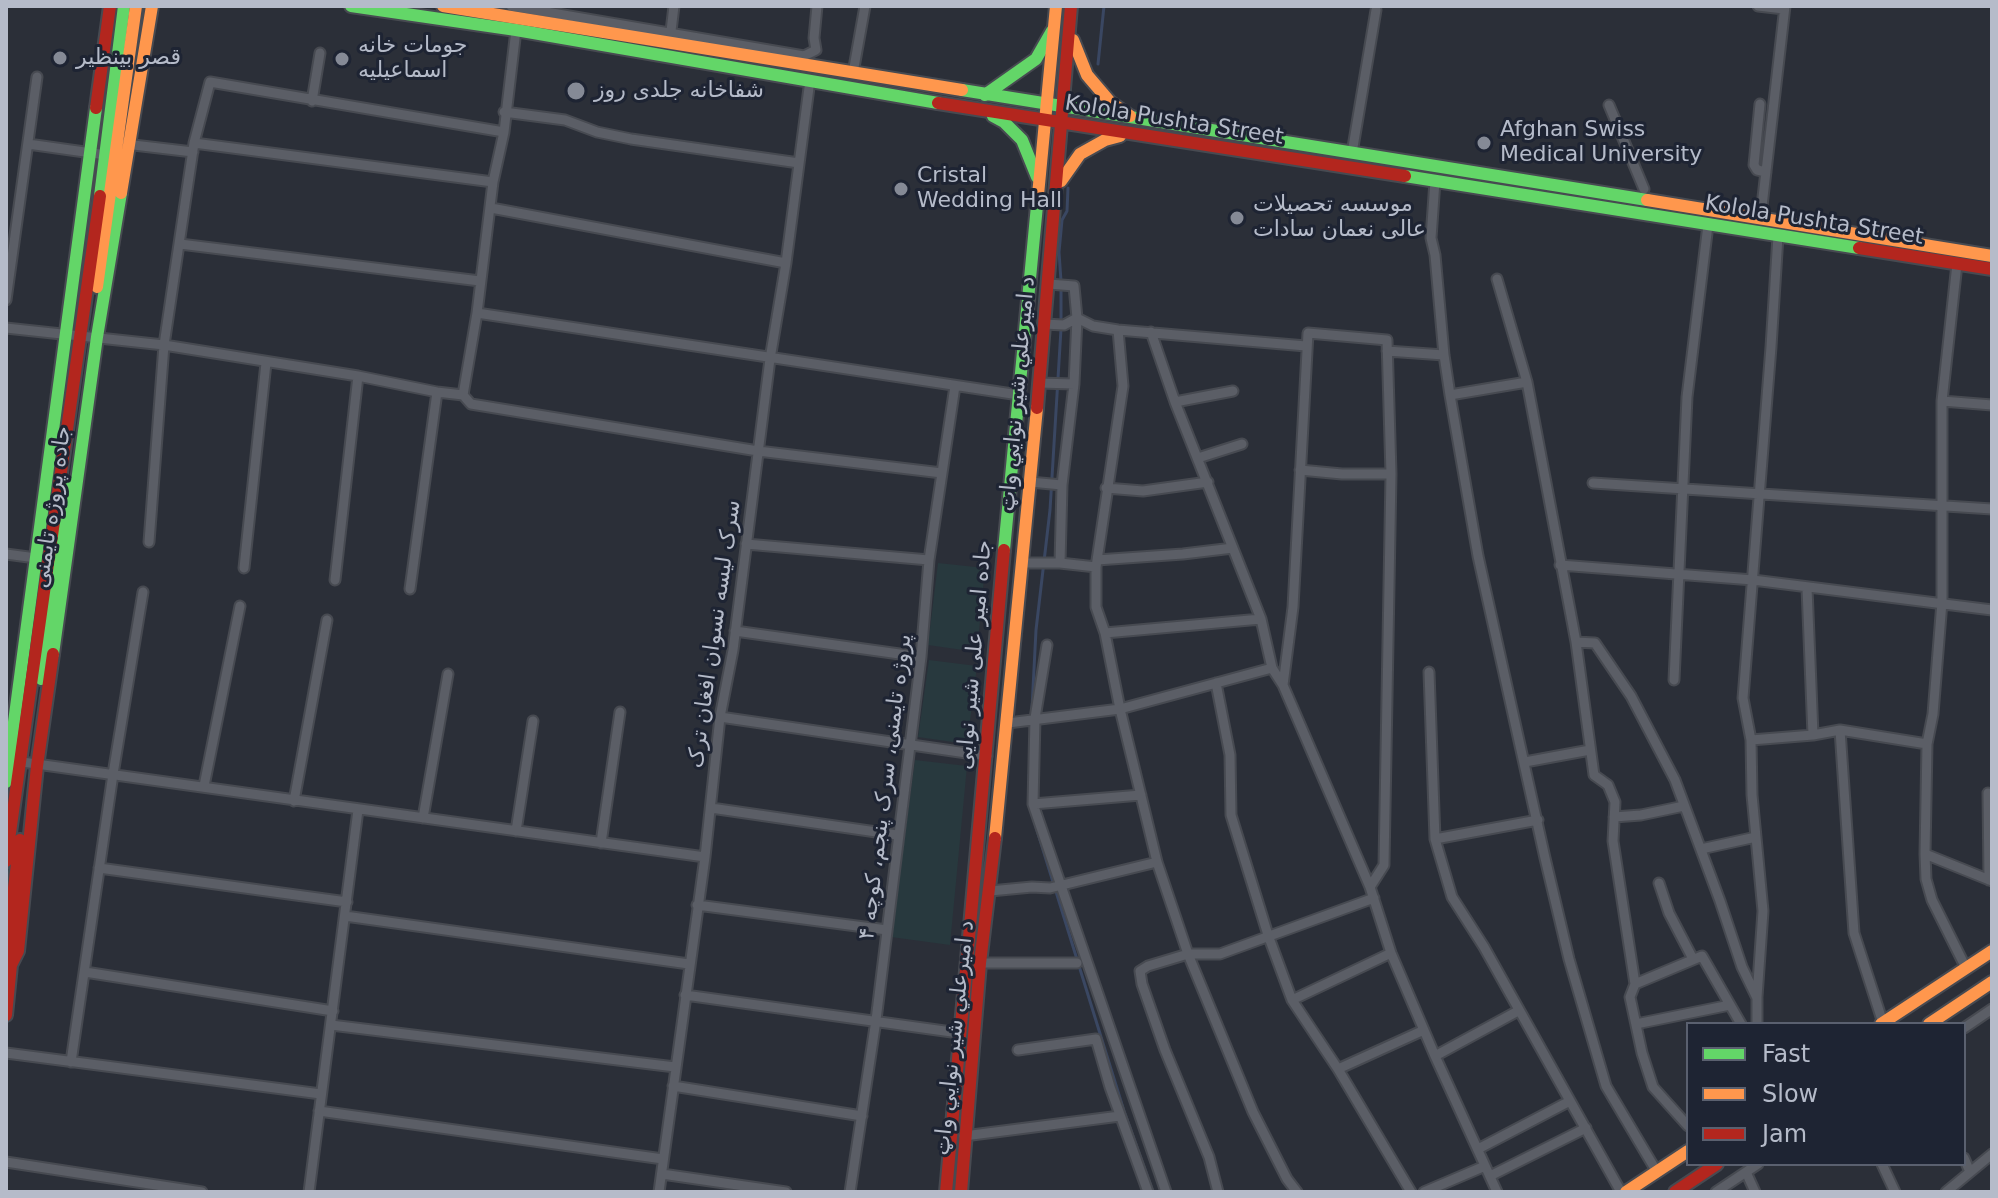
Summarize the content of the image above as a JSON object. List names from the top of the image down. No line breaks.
{"streets":{"main road":["Kolola Pushta Street","د امیرعلي شیر نوايي واټ","جاده پروژه تایمنی","جاده امیر علی شیر نوایی"],"street":["سرک لیسه نسوان افغان‌ ترک","پروژه تایمنی، سرک پنجم، کوچه ۴"]},"crossings":[["Kolola Pushta Street","د امیرعلي شیر نوايي واټ"],["Kolola Pushta Street","سرک لیسه نسوان افغان‌ ترک"],["Kolola Pushta Street","جاده امیر علی شیر نوایی"]],"places":["قصر بینظیر","جومات خانه اسماعيليه","شفاخانه جلدی روز","Afghan Swiss Medical University","Cristal Wedding Hall","موسسه تحصیلات عالی نعمان سادات"],"legend":["Fast","Slow","Jam"]}
